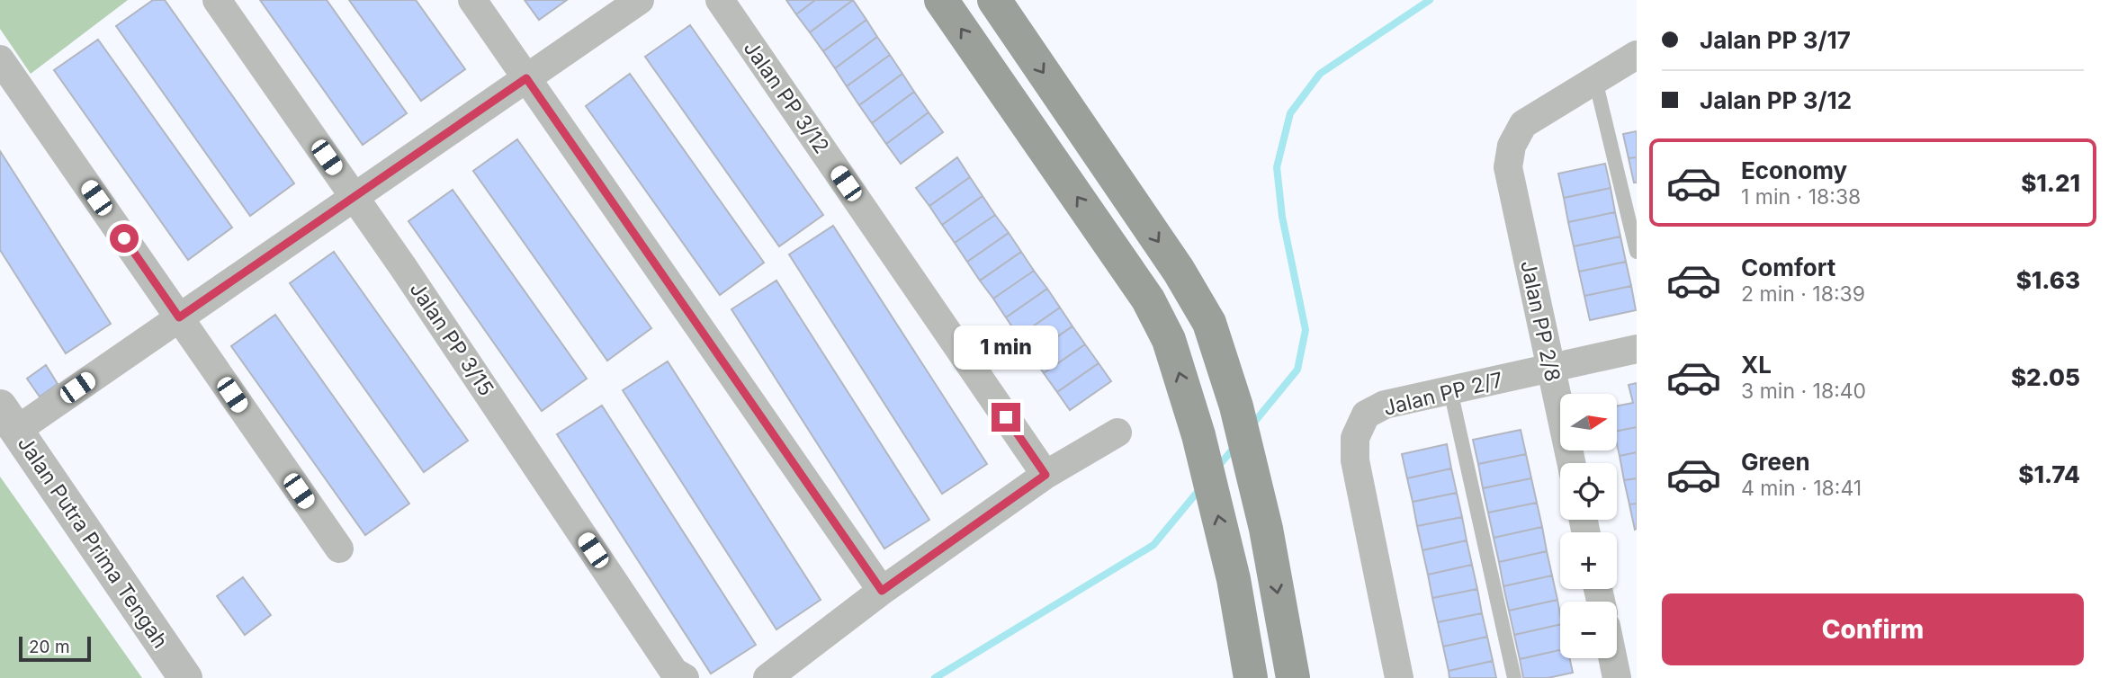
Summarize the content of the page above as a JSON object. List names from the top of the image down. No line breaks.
{"streets":{"street":["Jalan PP 3/12","Jalan PP 2/8","Jalan PP 3/15","Jalan PP 2/7","Jalan Putra Prima Tengah"]},"crossings":[["Jalan PP 2/8","Jalan PP 2/7"]],"scale_bar":"20 m","north":"right","page":{"banner":["Jalan PP 3/17","Jalan PP 3/12"],"list":[{"name":"Economy","note":"1 min · 18:38","value":"$1.21"},{"name":"Comfort","note":"2 min · 18:39","value":"$1.63"},{"name":"XL","note":"3 min · 18:40","value":"$2.05"},{"name":"Green","note":"4 min · 18:41","value":"$1.74"}],"bubble":"1 min","map_buttons":["+","−"],"buttons":"Confirm","scale":"20 m"}}
